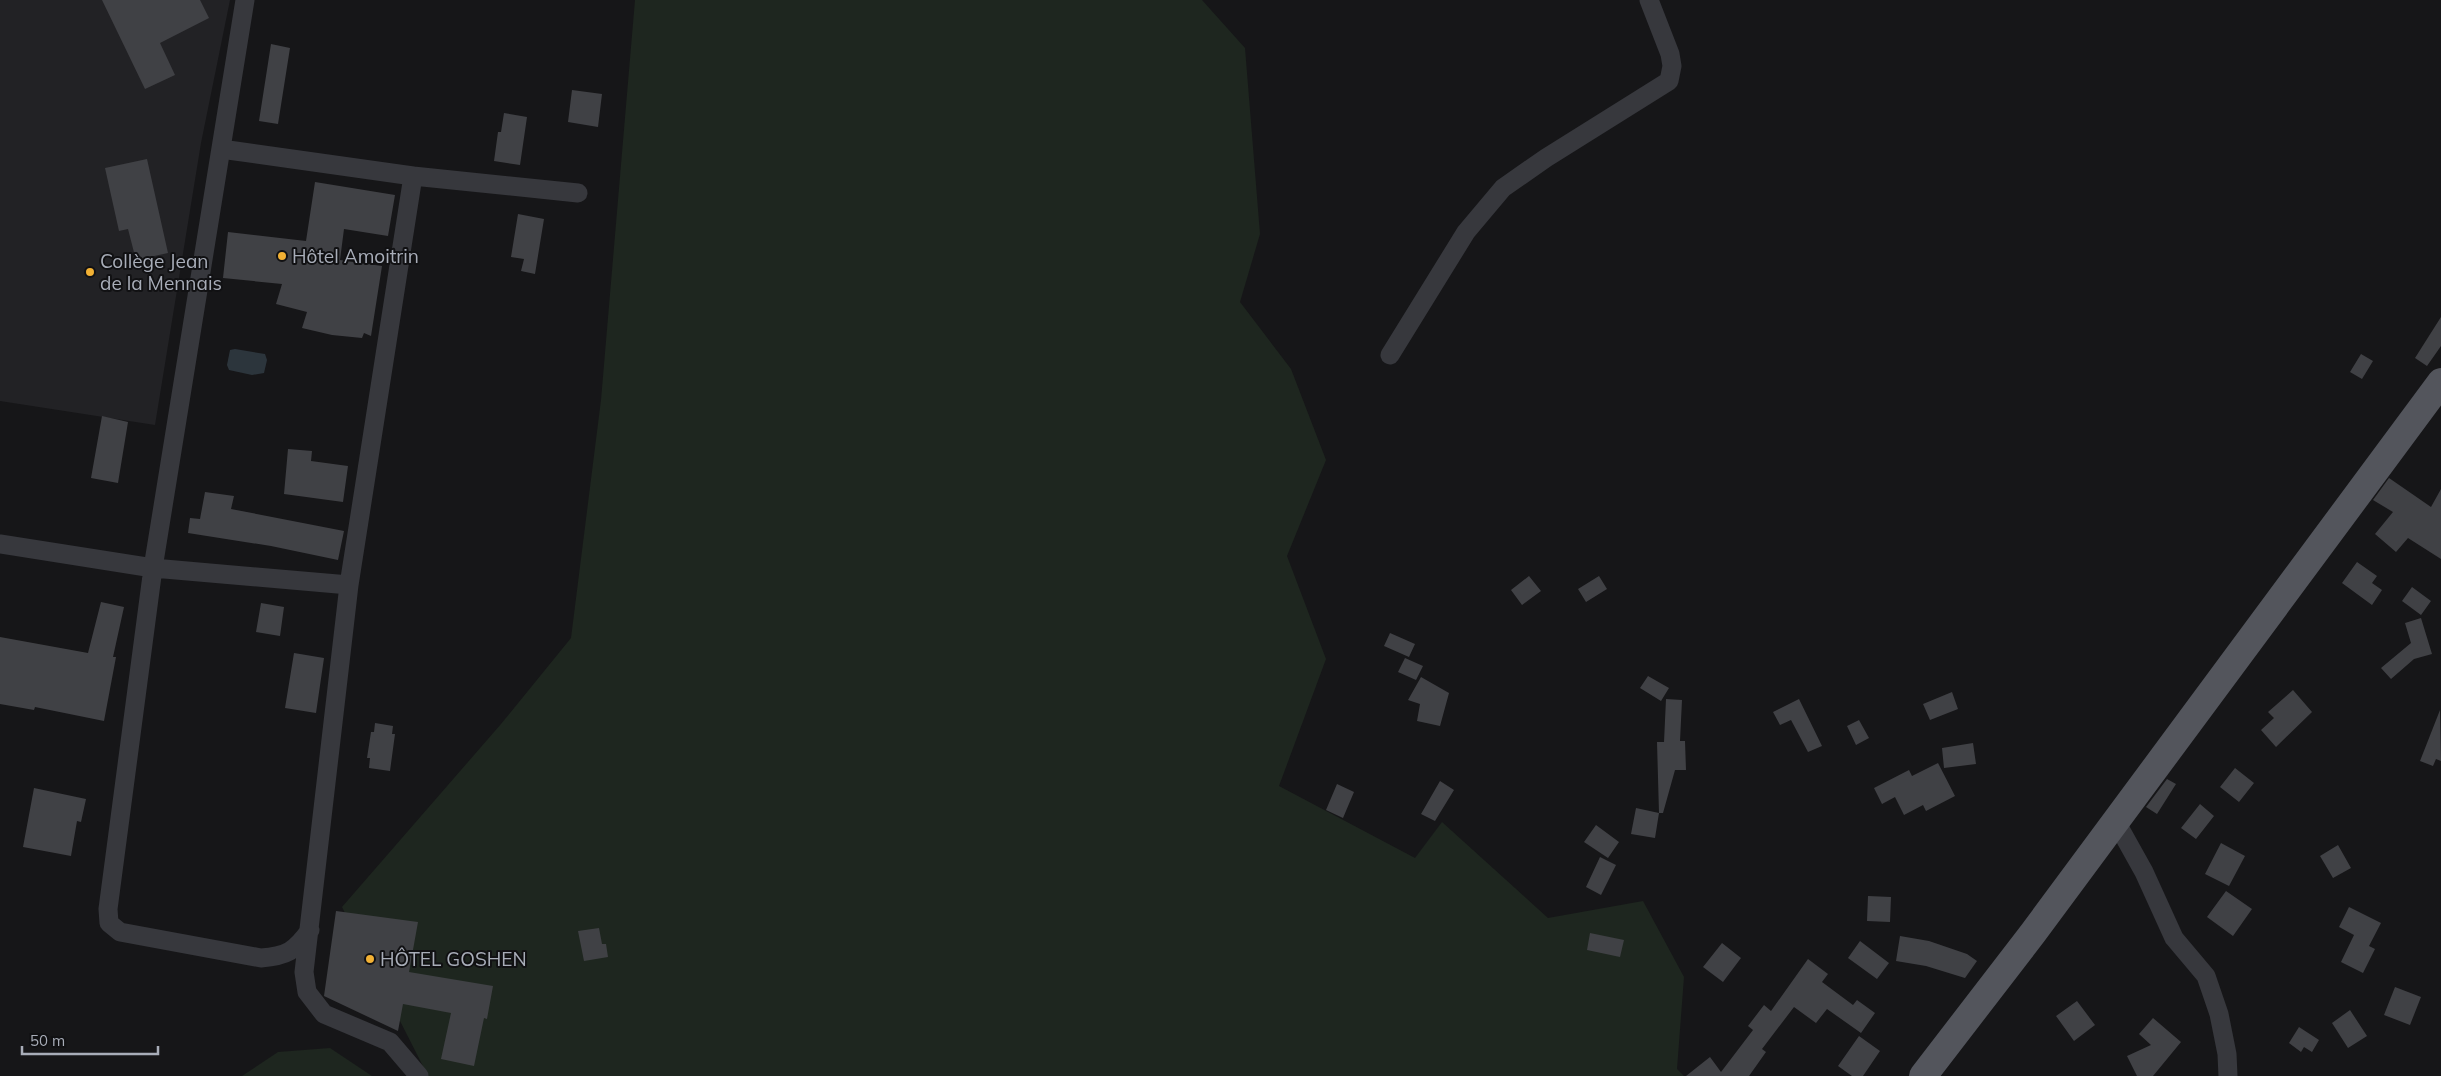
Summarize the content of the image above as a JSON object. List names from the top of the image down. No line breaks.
{"places":["Hôtel Amoitrin","Collège Jean de la Mennais","HÔTEL GOSHEN"],"scale_bar":"50 m"}
